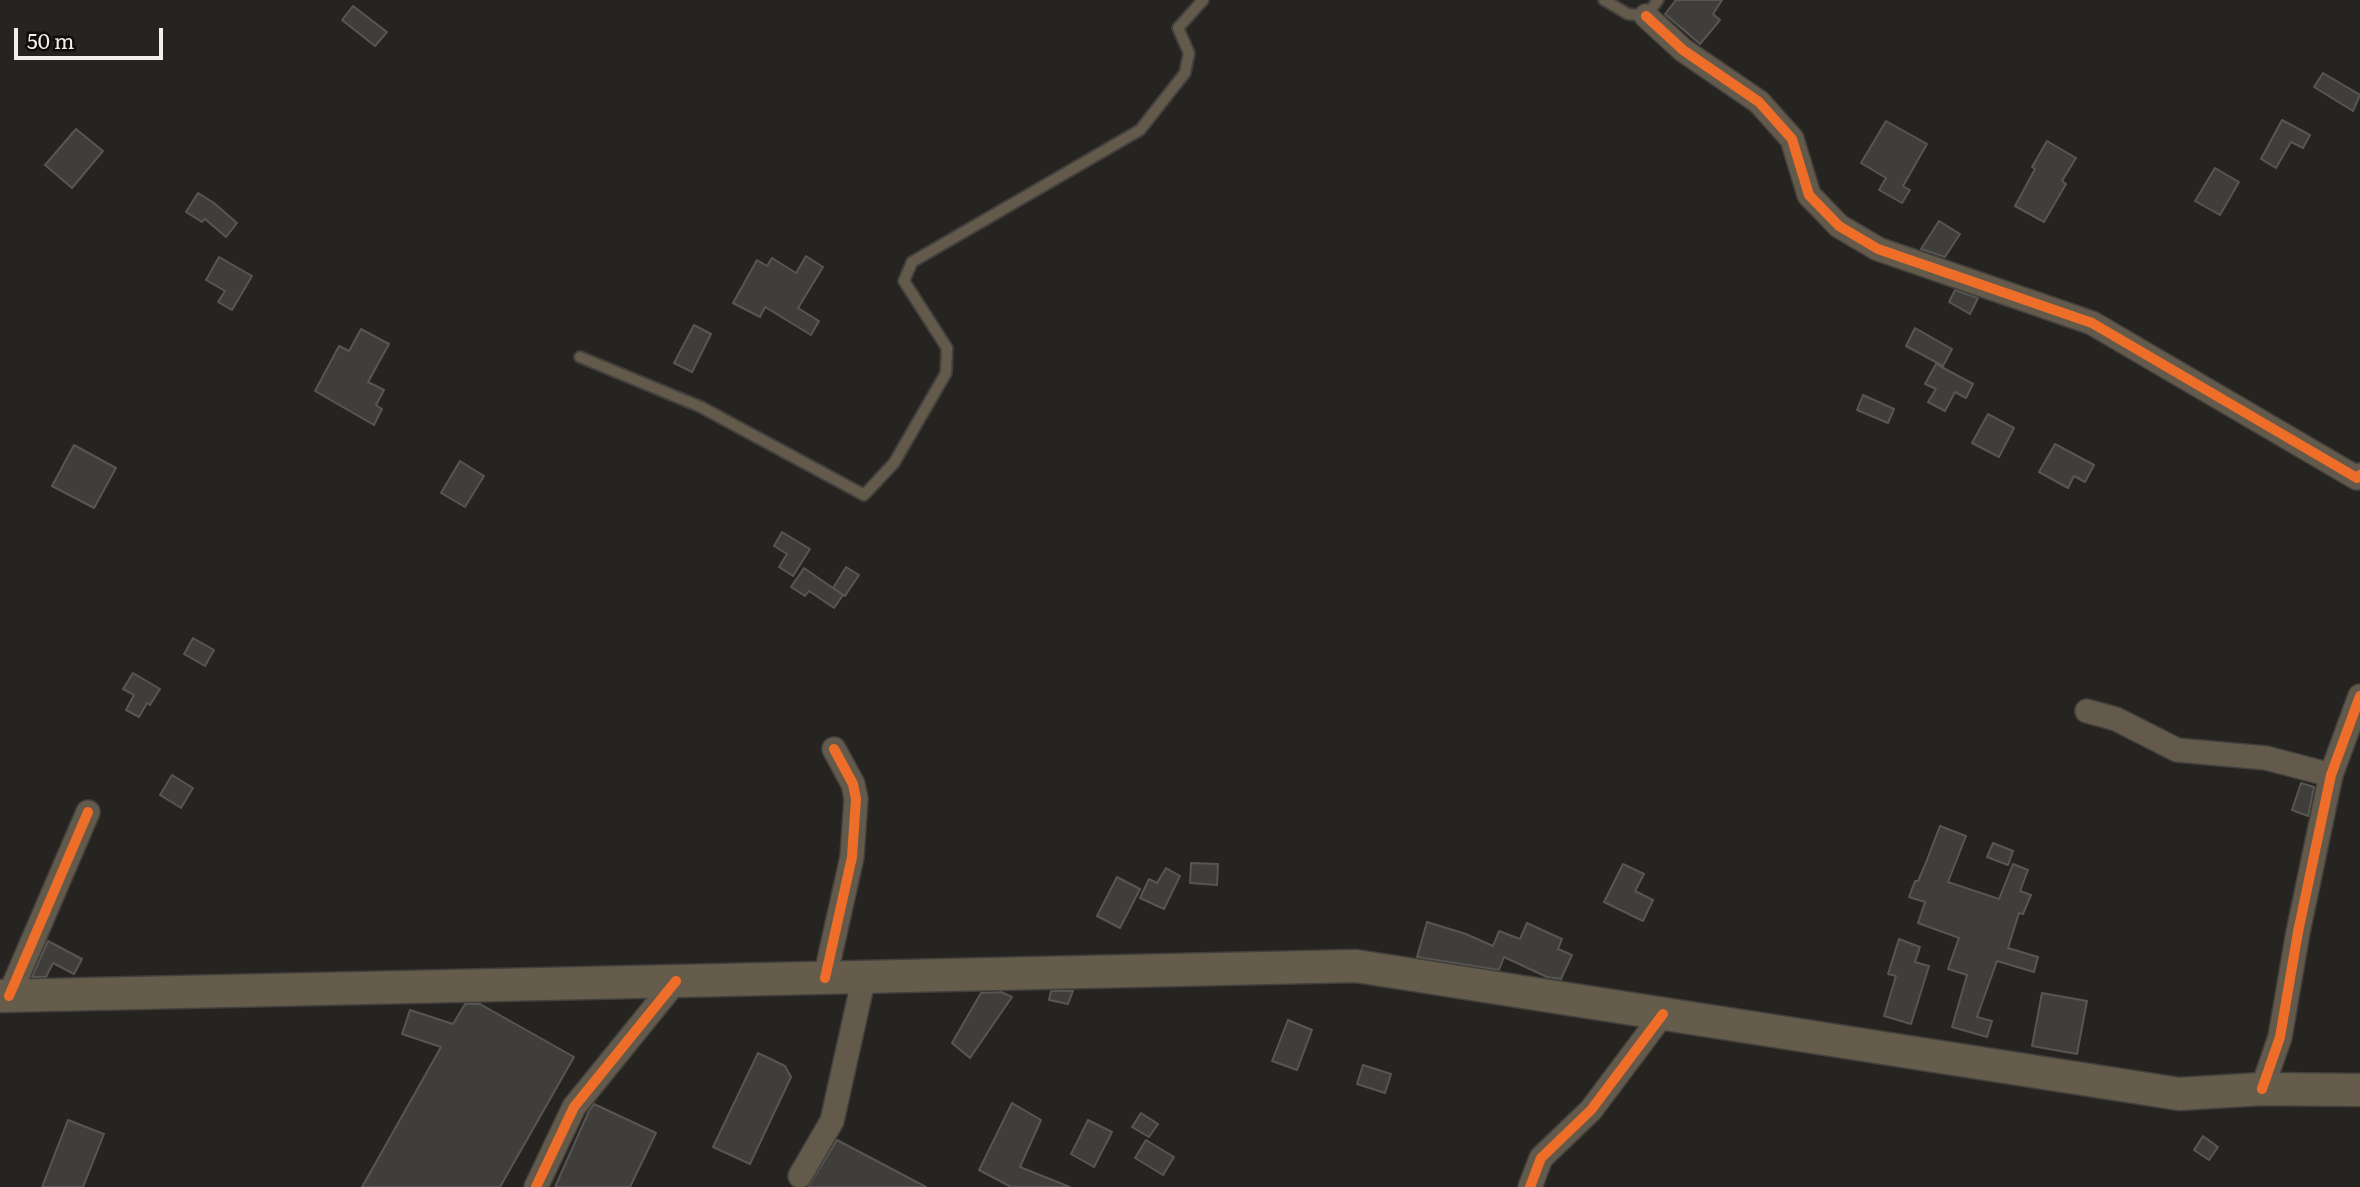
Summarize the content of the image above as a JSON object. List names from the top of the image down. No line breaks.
{"scale_bar":"50 m"}
